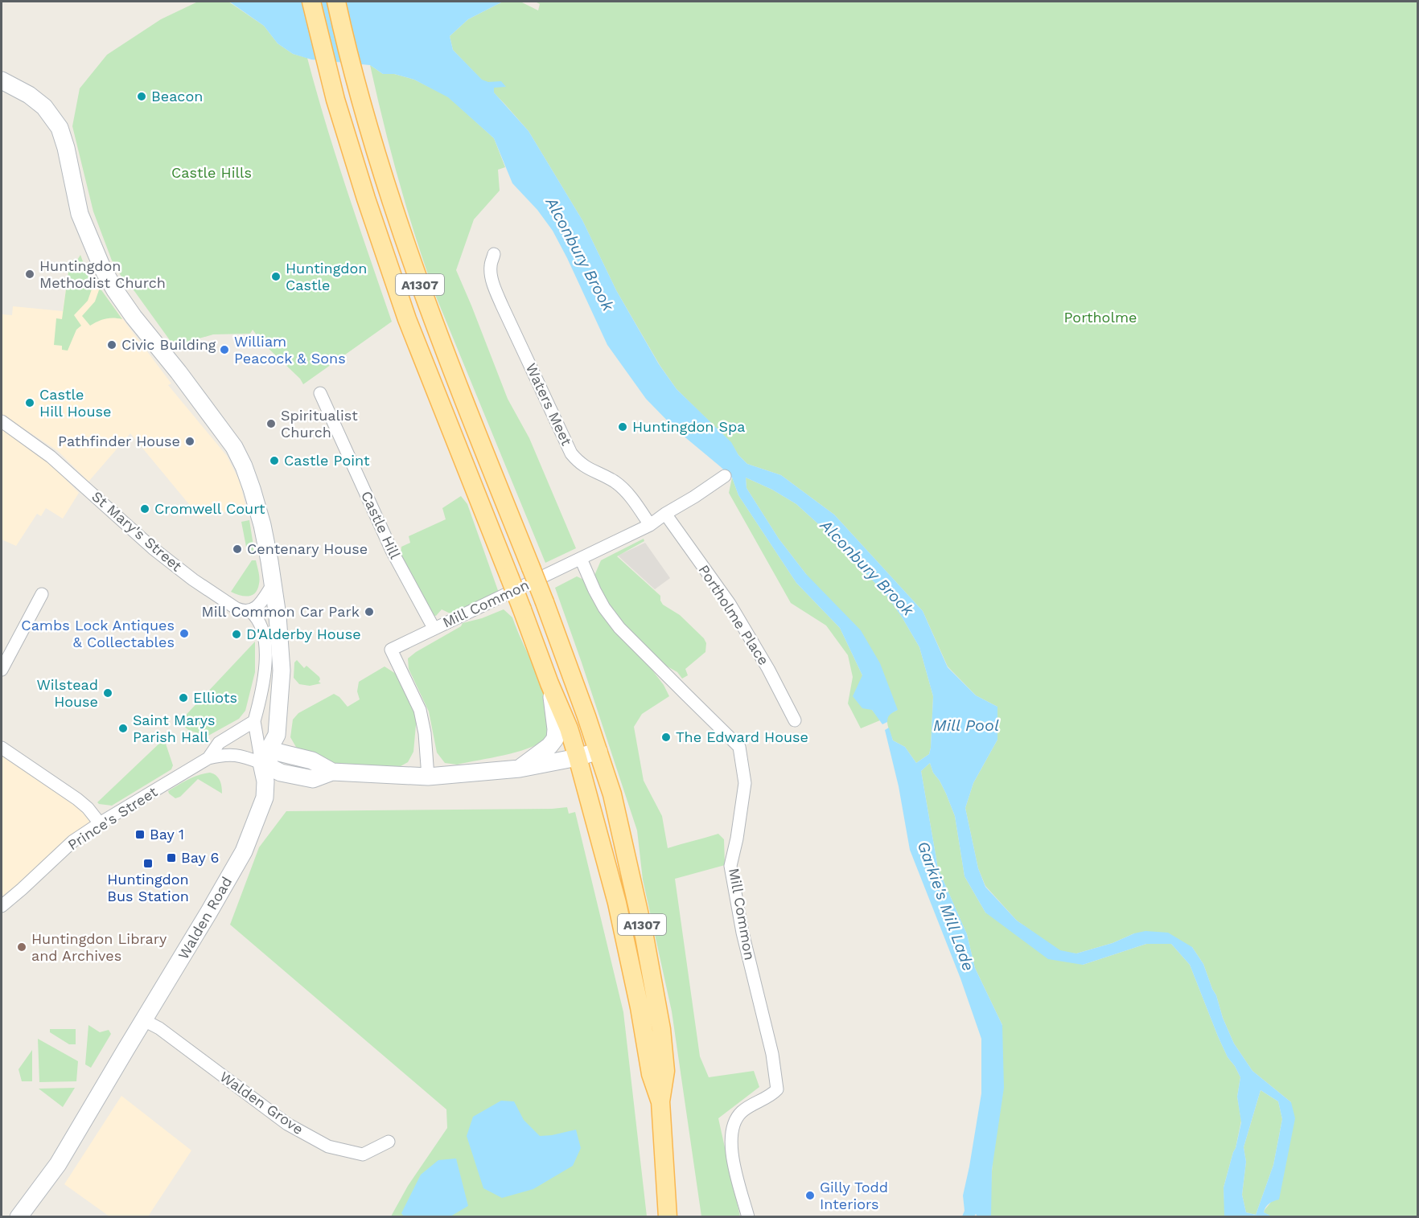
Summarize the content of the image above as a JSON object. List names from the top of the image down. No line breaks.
{"streets":{"main road":["A1307","Walden Road"],"street":["Waters Meet","Castle Hill","St Mary's Street","Mill Common","Portholme Place","Prince's Street","Walden Grove"]},"crossings":[["Waters Meet","Mill Common"],["Castle Hill","Mill Common"],["Mill Common","Portholme Place"],["Prince's Street","Walden Road"],["Walden Road","Walden Grove"]],"water":["Alconbury Brook","Mill Pool","Garkie's Mill Lade"],"parks":["Castle Hills","Portholme"],"places":{"other":["Beacon","Huntingdon Methodist Church","Huntingdon Castle","Civic Building","William Peacock & Sons","Castle Hill House","Spiritualist Church","Huntingdon Spa","Pathfinder House","Castle Point","Cromwell Court","Centenary House","Mill Common Car Park","Cambs Lock Antiques & Collectables","D'Alderby House","Wilstead House","Elliots","Saint Marys Parish Hall","The Edward House","Huntingdon Library and Archives","Gilly Todd Interiors"],"transit":["Bay 1","Bay 6","Huntingdon Bus Station"]}}
